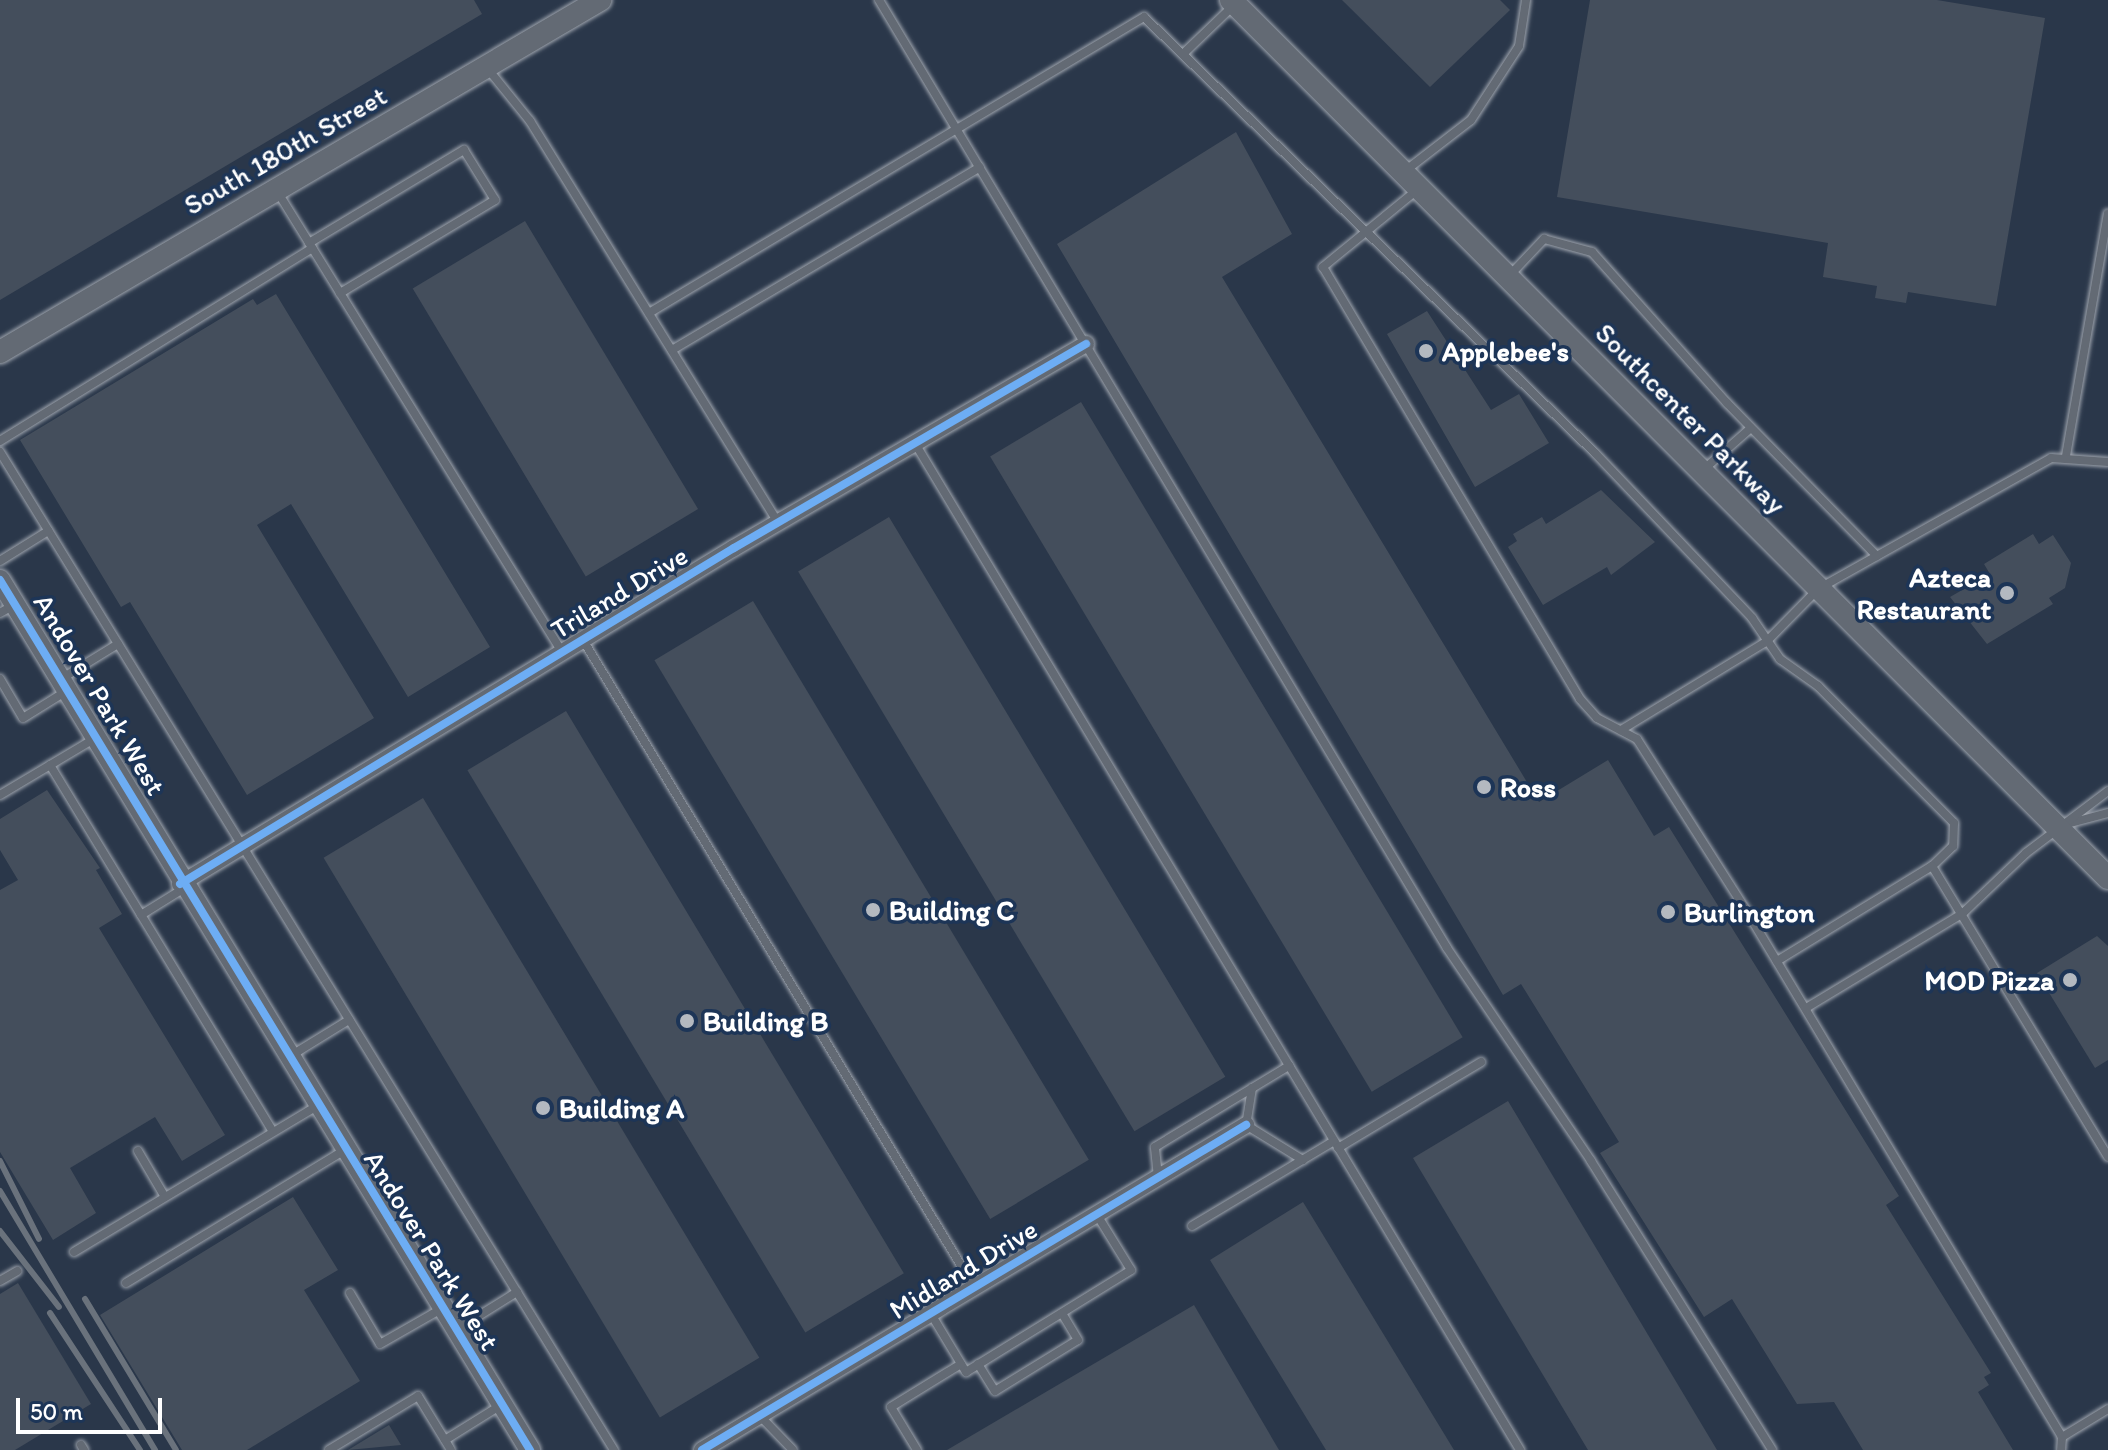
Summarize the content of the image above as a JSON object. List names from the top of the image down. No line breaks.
{"streets":{"main road":["South 180th Street","Southcenter Parkway"],"street":["Triland Drive","Andover Park West","Midland Drive"]},"crossings":[["Triland Drive","Andover Park West"]],"places":["Applebee's","Azteca Restaurant","Ross","Building C","Burlington","MOD Pizza","Building B","Building A"],"scale_bar":"50 m"}
